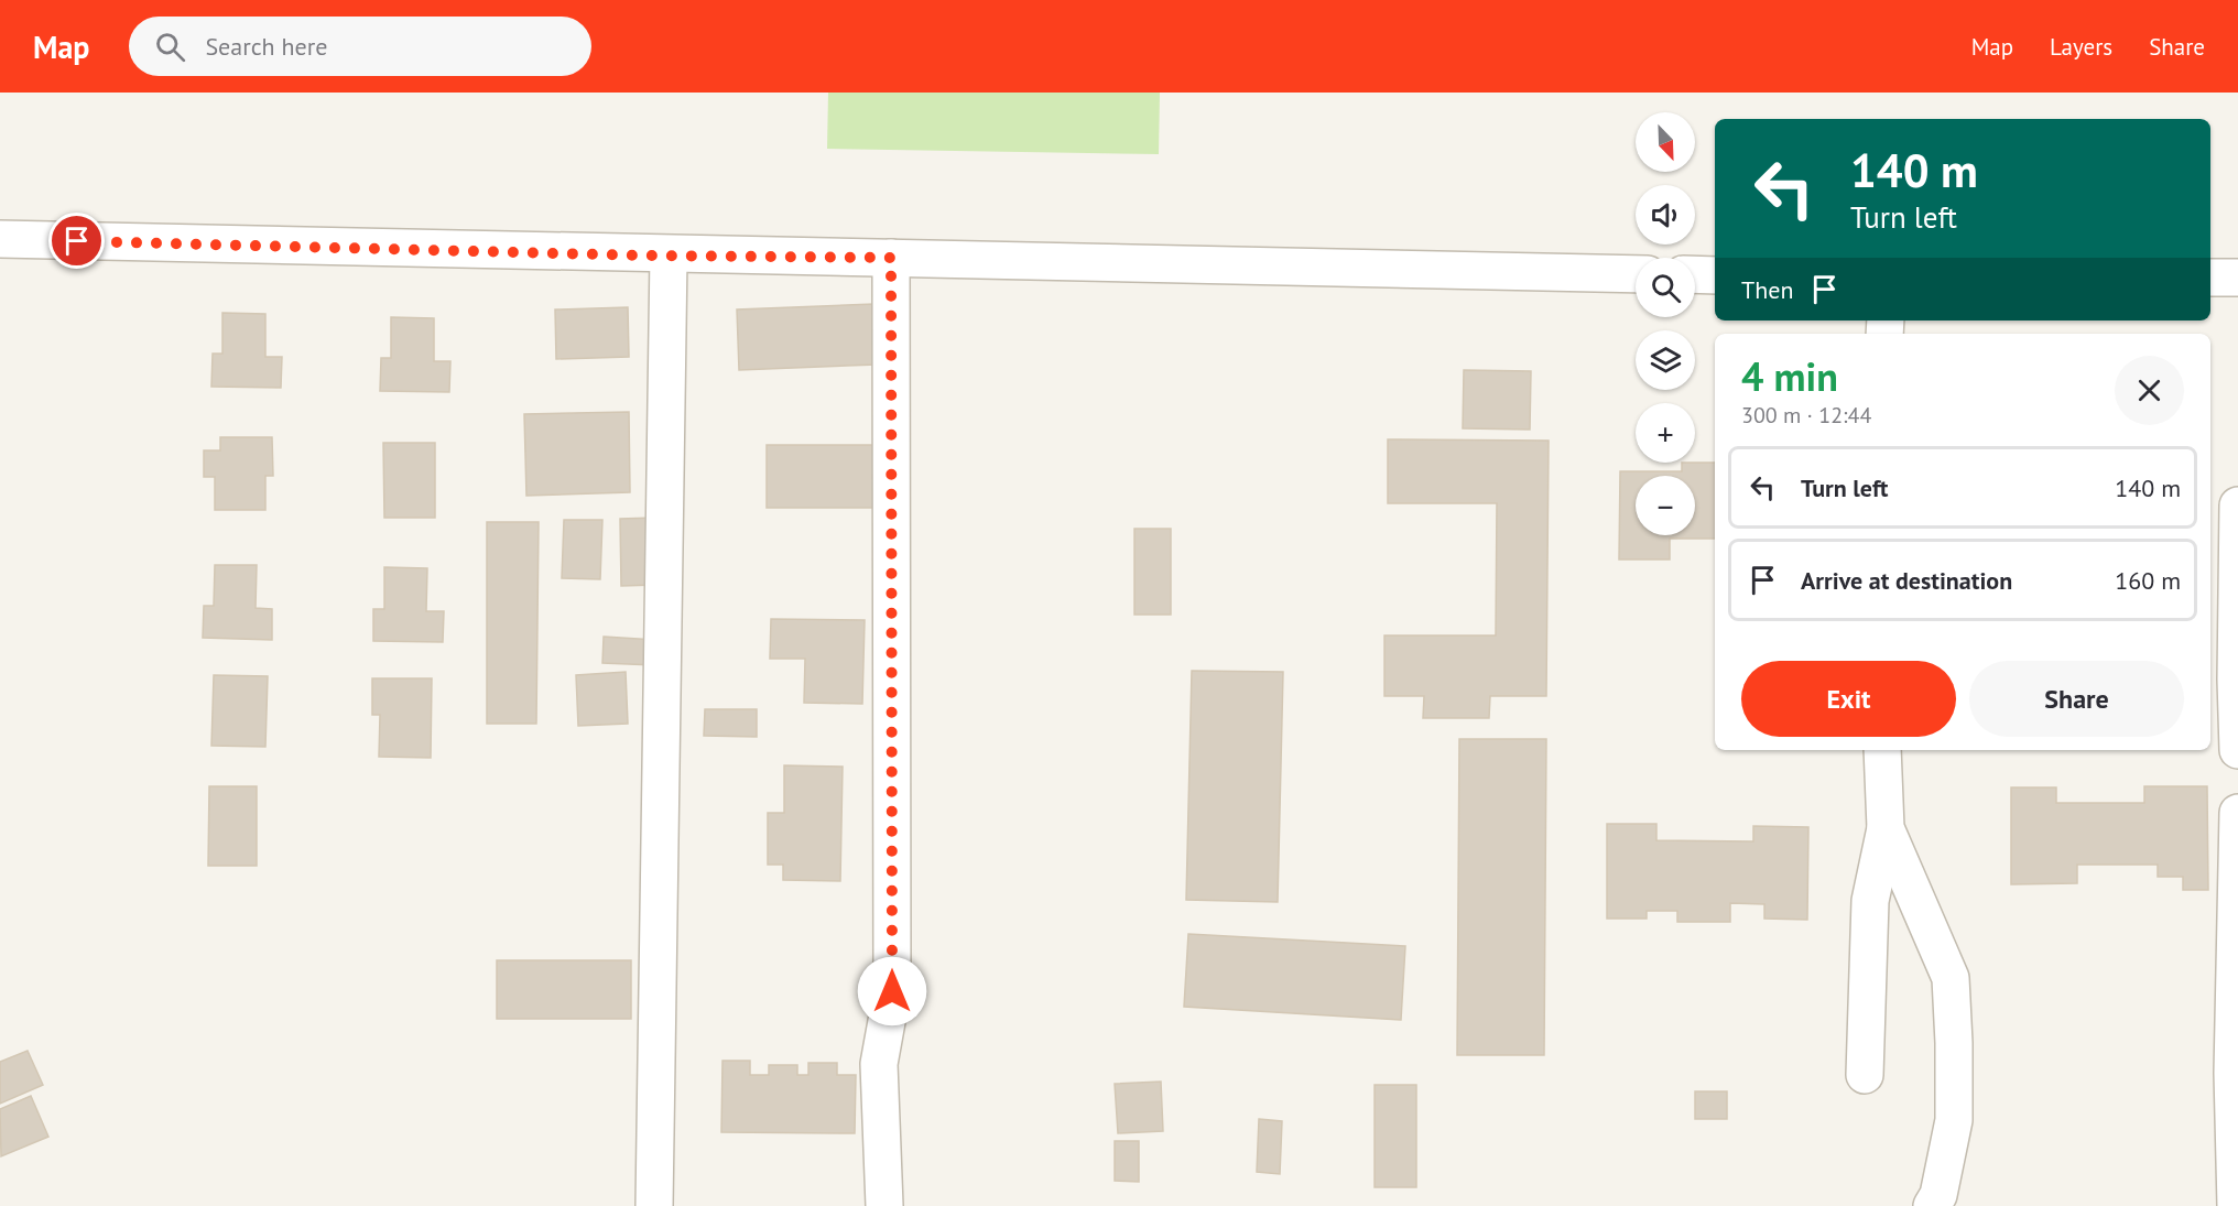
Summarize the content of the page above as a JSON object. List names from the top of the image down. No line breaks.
{"north":"bottom right","page":{"header":"Map","search":"Search here","nav":["Map","Layers","Share"],"map_buttons":["+","−"],"turn":["140 m","Turn left"],"then":"Then","heading":["4 min","300 m · 12:44"],"list":[{"name":"Turn left","value":"140 m"},{"name":"Arrive at destination","value":"160 m"}],"buttons":["Exit","Share"]}}
